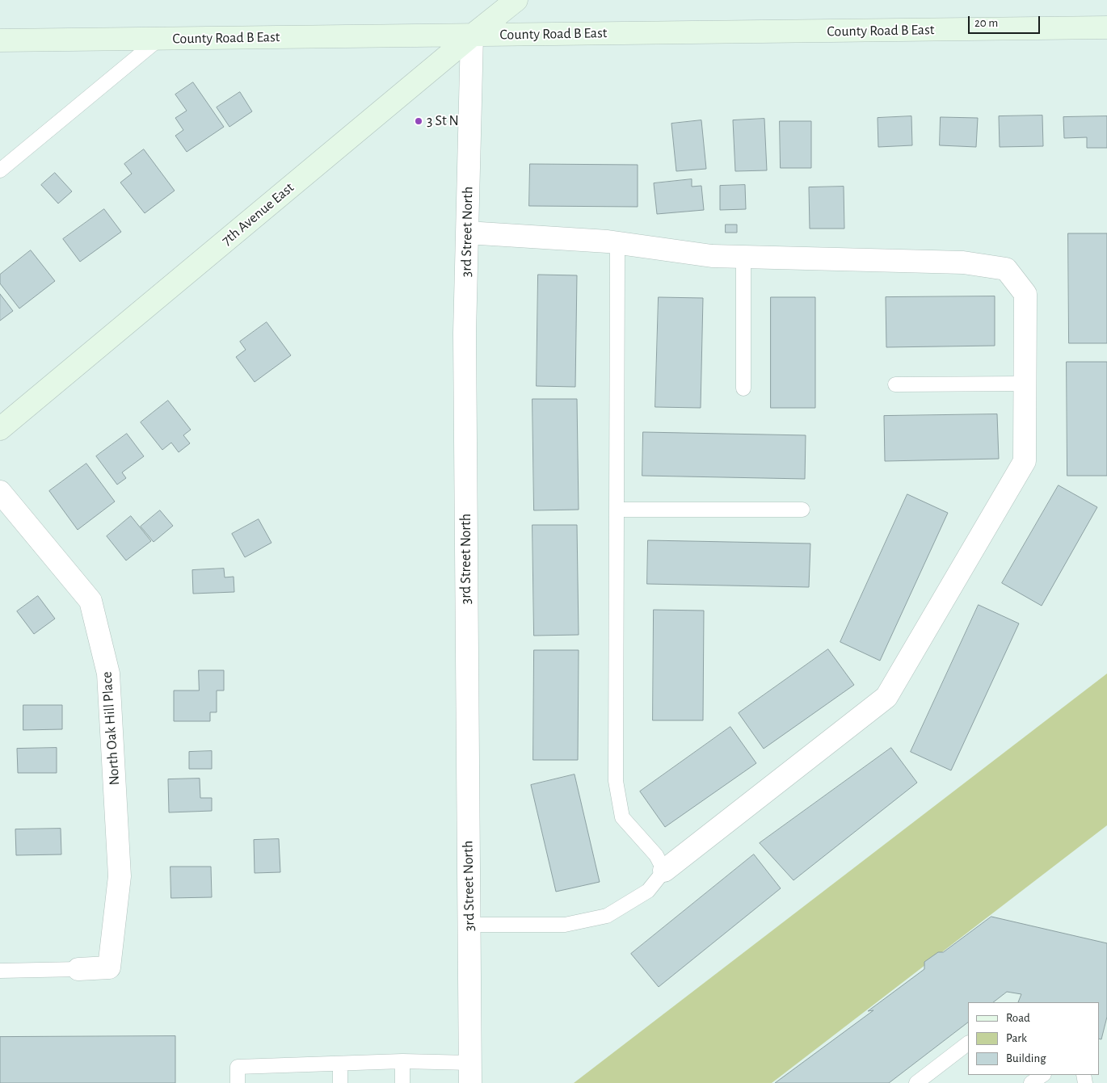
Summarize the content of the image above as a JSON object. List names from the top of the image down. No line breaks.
{"streets":{"street":["County Road B East","7th Avenue East","3rd Street North","North Oak Hill Place"]},"crossings":[["County Road B East","7th Avenue East"],["County Road B East","3rd Street North"],["7th Avenue East","3rd Street North"]],"places":["3 St N"],"legend":["Road","Park","Building"],"scale_bar":"20 m"}
